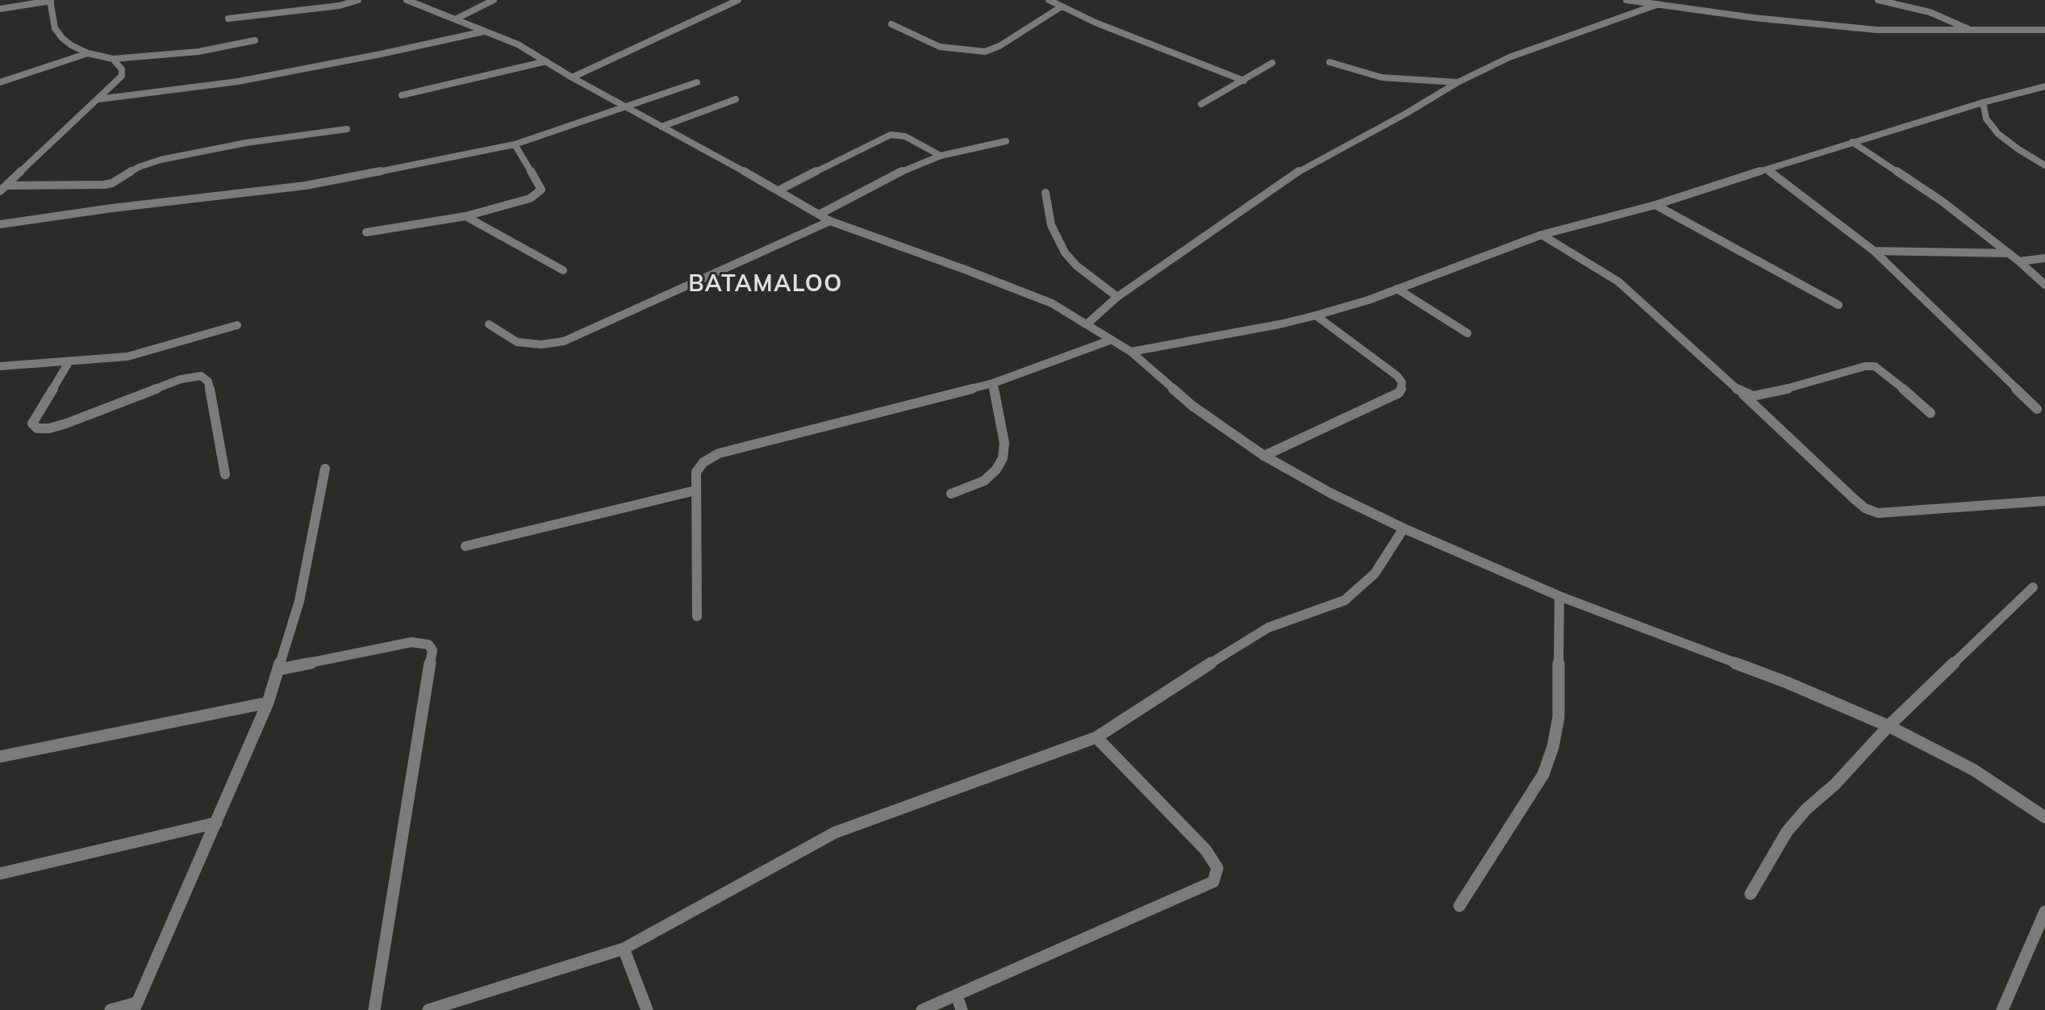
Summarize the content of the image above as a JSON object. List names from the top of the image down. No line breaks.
{"districts":["BATAMALOO"]}
